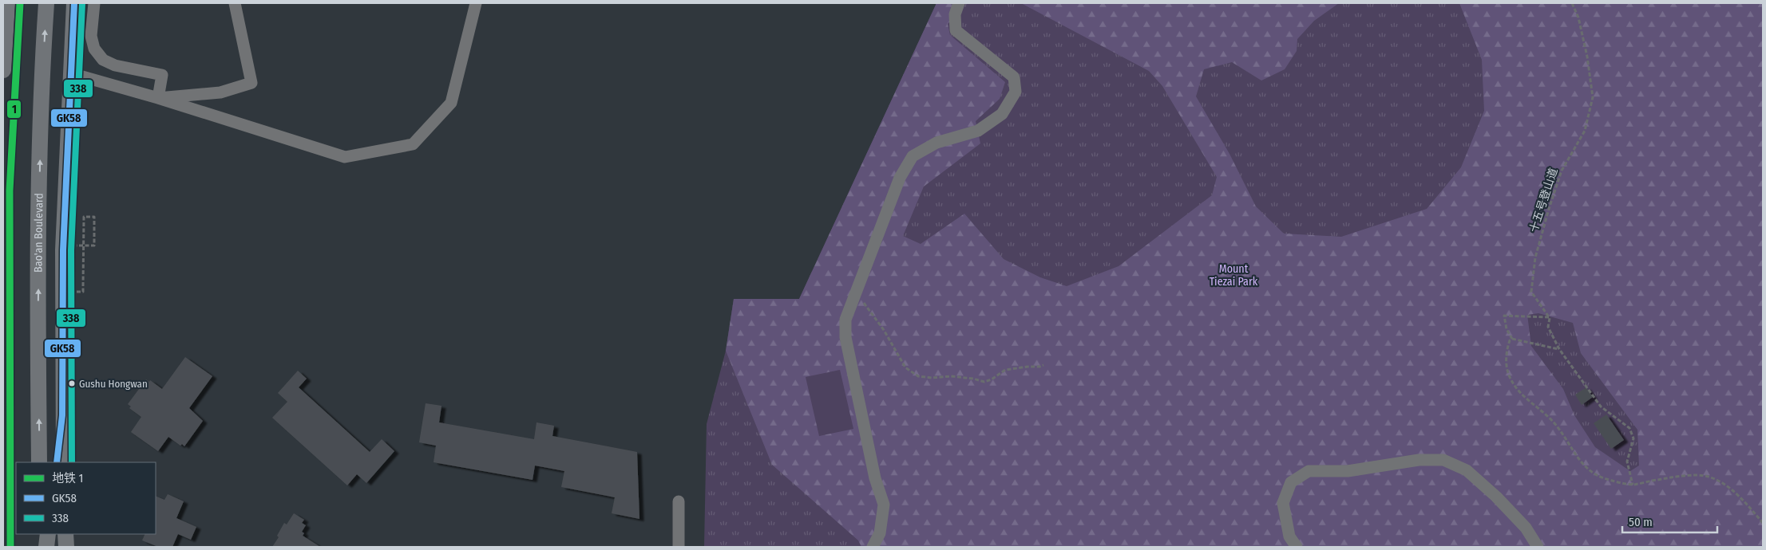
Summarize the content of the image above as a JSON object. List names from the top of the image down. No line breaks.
{"streets":{"main road":["Bao'an Boulevard"],"path":["十五号登山道"]},"parks":["Mount Tiezai Park"],"places":["Gushu Hongwan"],"lines":["metro line 1","transit line GK58","transit line 338"],"legend":["地铁 1","GK58","338"],"scale_bar":"50 m"}
